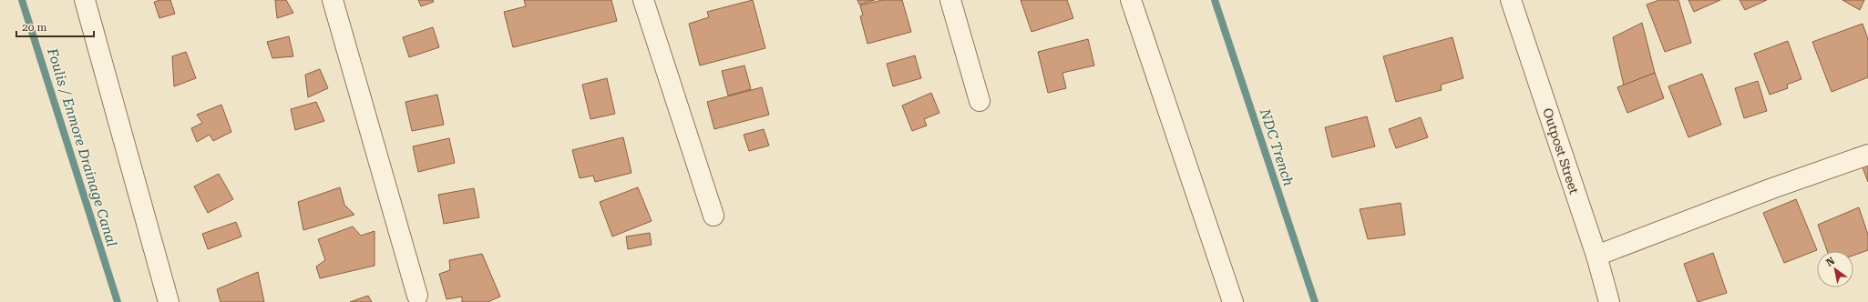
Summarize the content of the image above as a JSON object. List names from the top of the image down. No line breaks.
{"streets":{"street":["Outpost Street"]},"water":["Foulis / Enmore Drainage Canal","NDC Trench"],"scale_bar":"20 m","north":"top left"}
